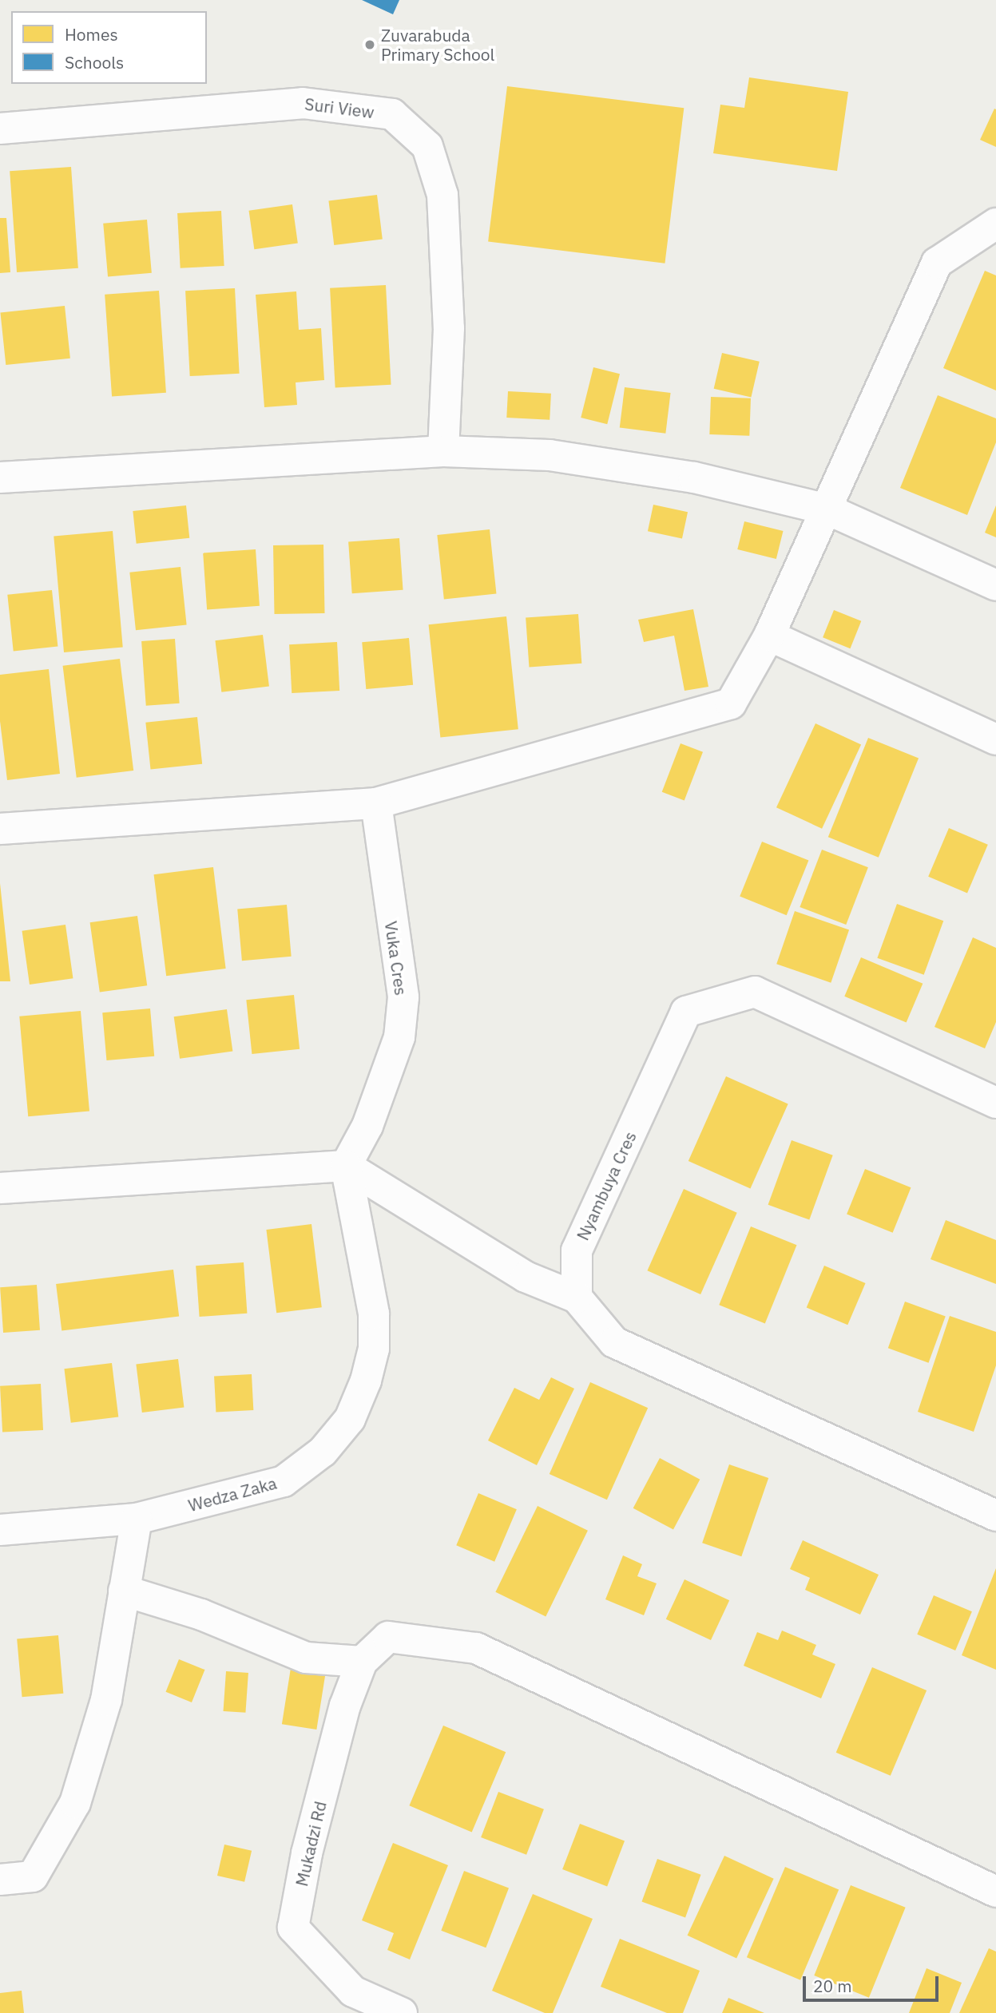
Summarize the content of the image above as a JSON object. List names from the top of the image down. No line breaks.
{"streets":{"street":["Suri View","Vuka Cres","Nyambuya Cres","Wedza Zaka","Mukadzi Rd"]},"crossings":[["Vuka Cres","Wedza Zaka"]],"places":["Zuvarabuda Primary School"],"legend":["Homes","Schools"],"scale_bar":"20 m"}
